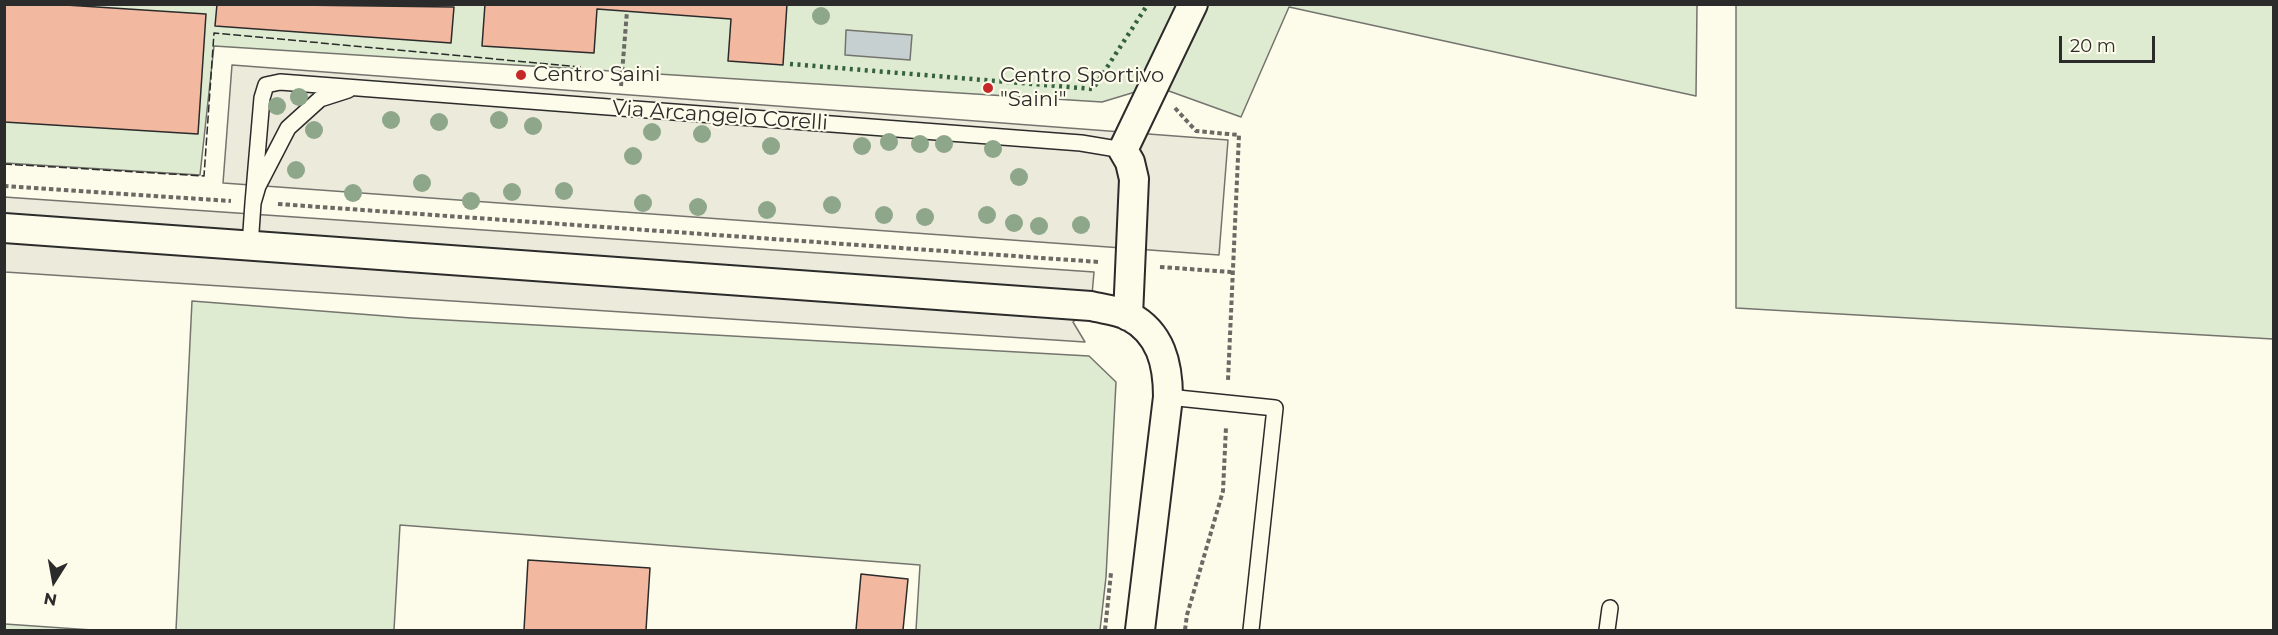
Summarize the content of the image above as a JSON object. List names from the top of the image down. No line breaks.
{"streets":{"lane":["Via Arcangelo Corelli"]},"places":["Centro Saini","Centro Sportivo \"Saini\""],"scale_bar":"20 m","north":"bottom"}
